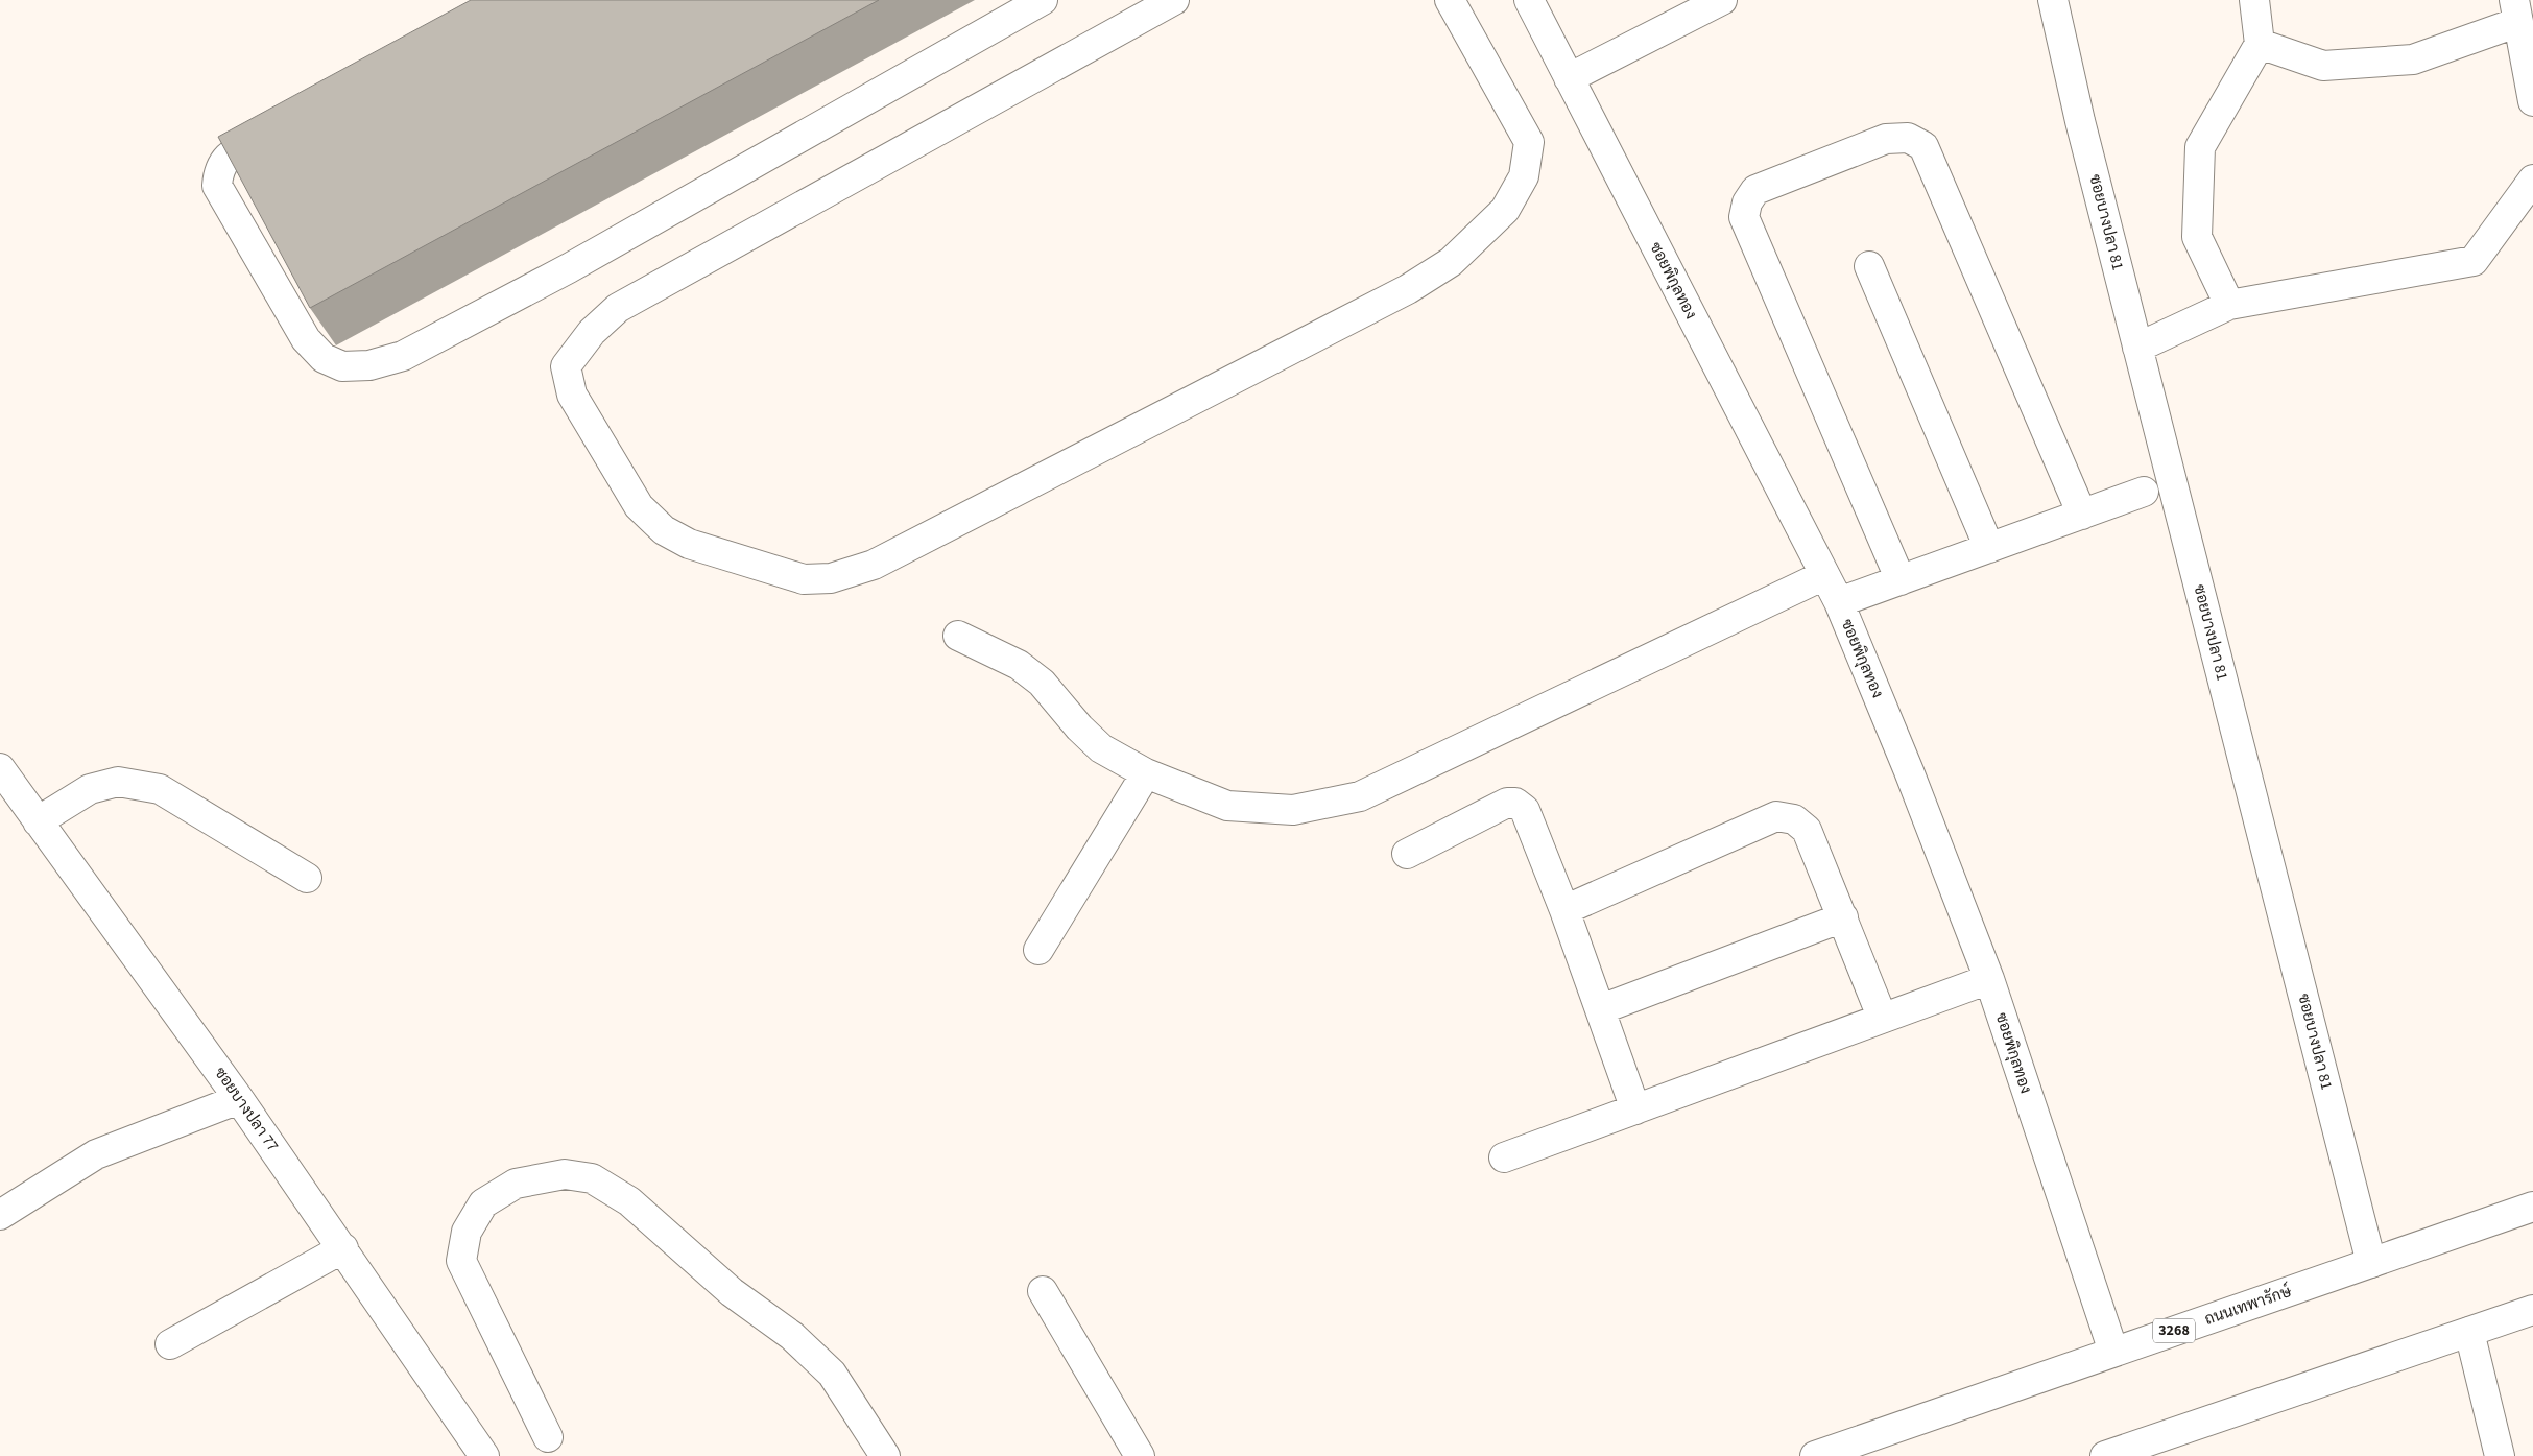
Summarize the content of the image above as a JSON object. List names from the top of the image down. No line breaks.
{"streets":{"street":["ซอยบางปลา 81","ซอยพิกุลทอง","ซอยบางปลา 77","ถนนเทพารักษ์","3268"]},"crossings":[["ซอยบางปลา 81","ถนนเทพารักษ์"],["ซอยพิกุลทอง","ถนนเทพารักษ์"]]}
